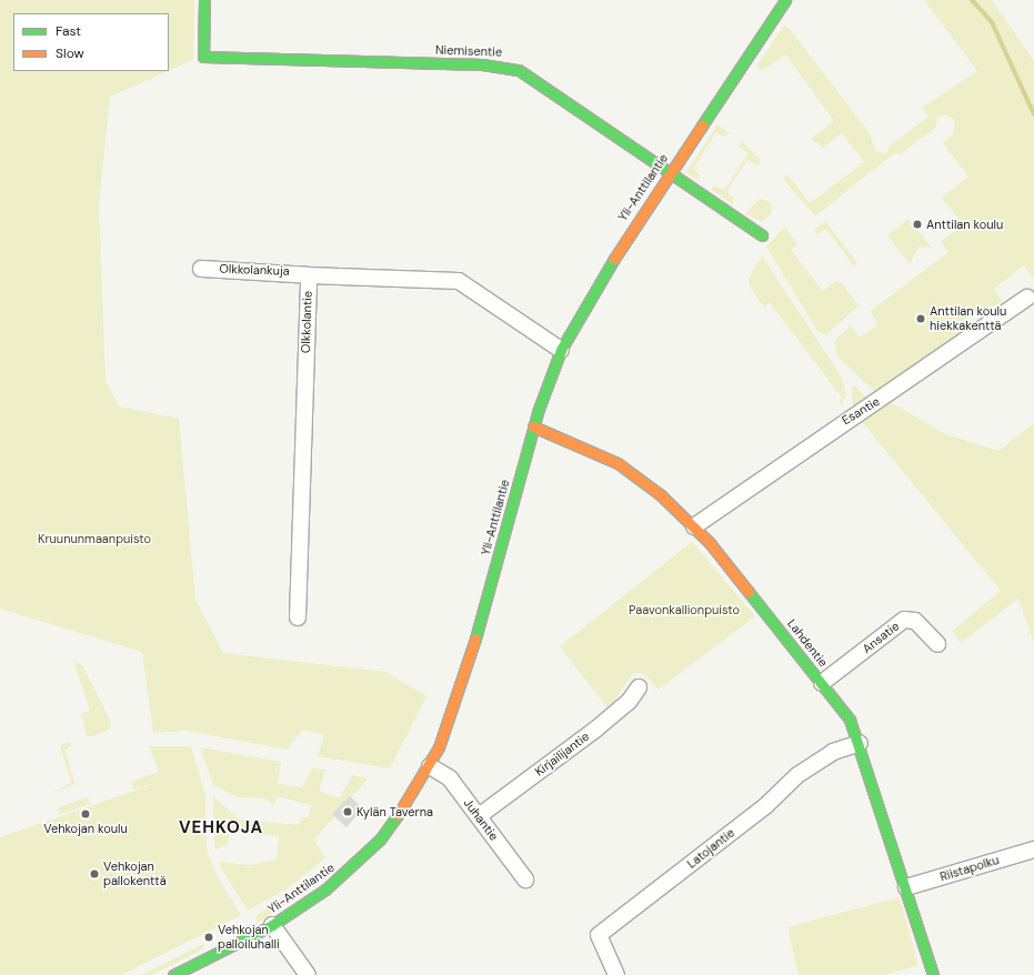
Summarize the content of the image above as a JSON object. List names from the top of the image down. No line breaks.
{"streets":{"street":["Niemisentie","Yli-Anttilantie","Olkkolankuja","Olkkolantie","Esantie","Ansatie","Lahdentie","Kirjailijantie","Juhantie","Latojantie","Riistapolku"]},"crossings":[["Niemisentie","Yli-Anttilantie"],["Yli-Anttilantie","Olkkolantie"],["Yli-Anttilantie","Lahdentie"],["Yli-Anttilantie","Juhantie"],["Olkkolankuja","Olkkolantie"],["Esantie","Lahdentie"],["Ansatie","Lahdentie"],["Lahdentie","Latojantie"],["Lahdentie","Riistapolku"],["Kirjailijantie","Juhantie"]],"districts":["VEHKOJA"],"parks":["Kruununmaanpuisto","Paavonkallionpuisto"],"places":["Anttilan koulu","Anttilan koulu hiekkakenttä","Kylän Taverna","Vehkojan koulu","Vehkojan pallokenttä","Vehkojan palloiluhalli"],"legend":["Fast","Slow"]}
